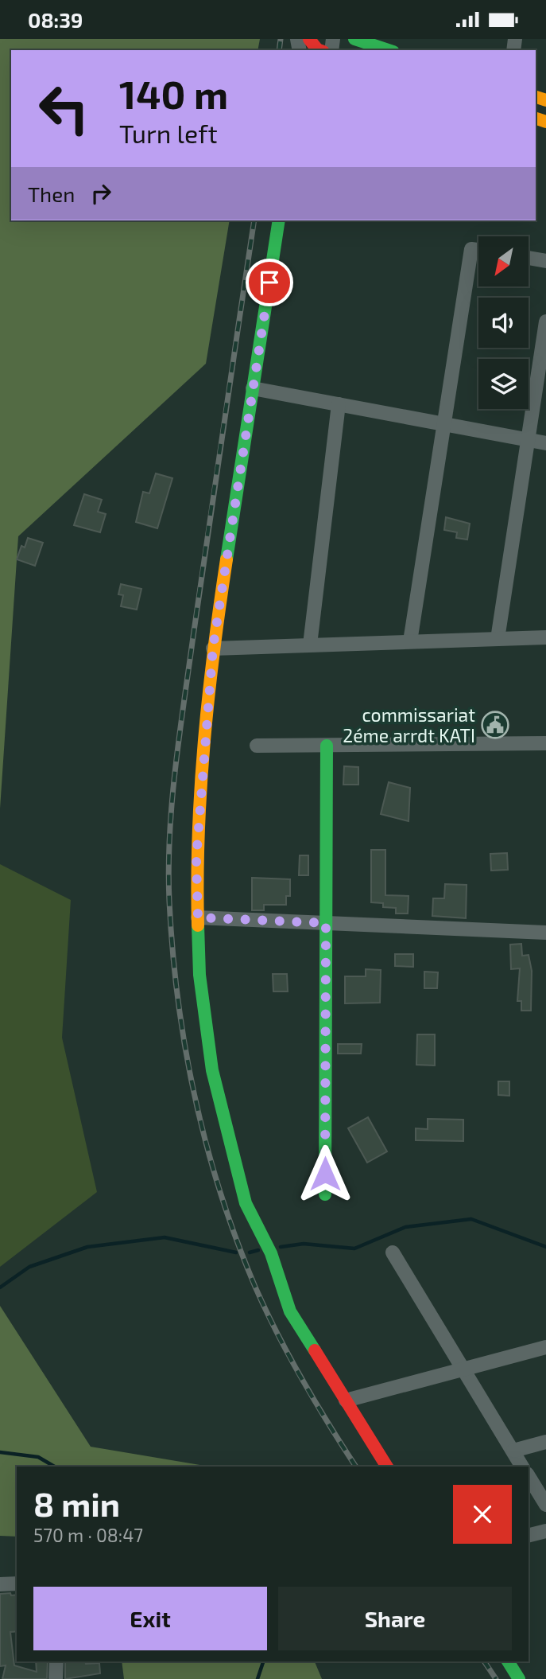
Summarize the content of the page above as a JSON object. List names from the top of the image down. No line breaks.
{"places":{"public building":["commissariat 2éme arrdt KATI"]},"north":"bottom left","page":{"status":"08:39","turn":["140 m","Turn left"],"then":"Then","heading":["8 min","570 m · 08:47"],"buttons":["Exit","Share"]}}
